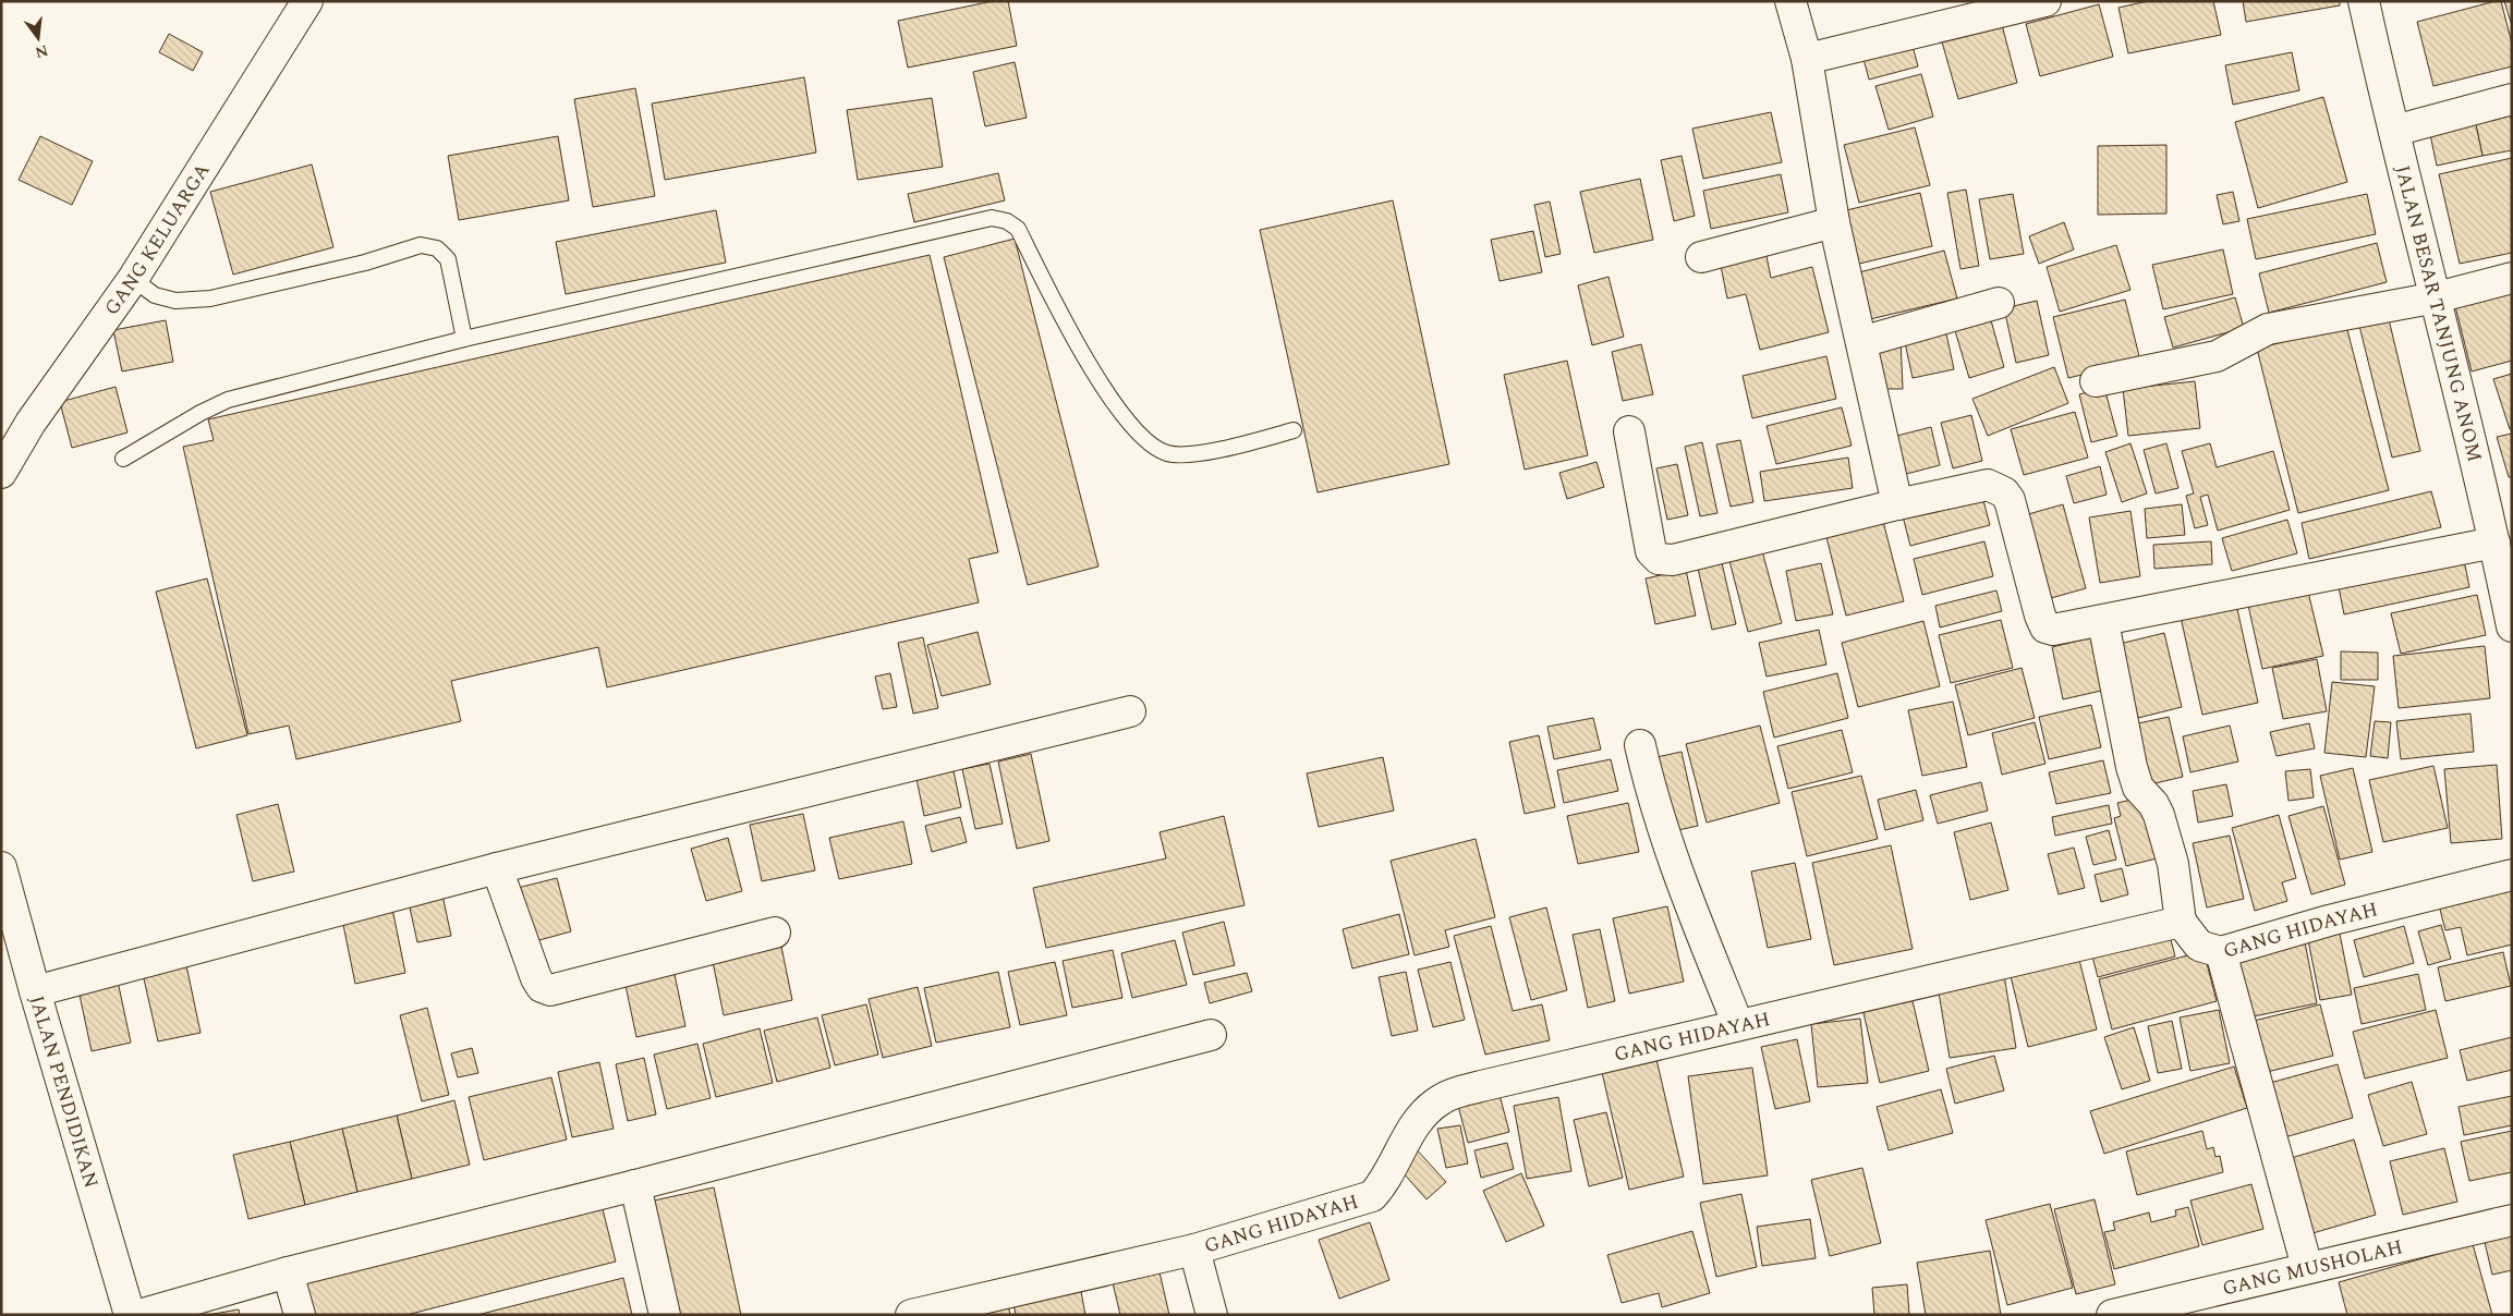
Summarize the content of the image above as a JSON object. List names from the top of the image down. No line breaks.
{"streets":{"street":["GANG KELUARGA","JALAN BESAR TANJUNG ANOM","GANG HIDAYAH","JALAN PENDIDIKAN","GANG MUSHOLAH"]},"north":"bottom"}
